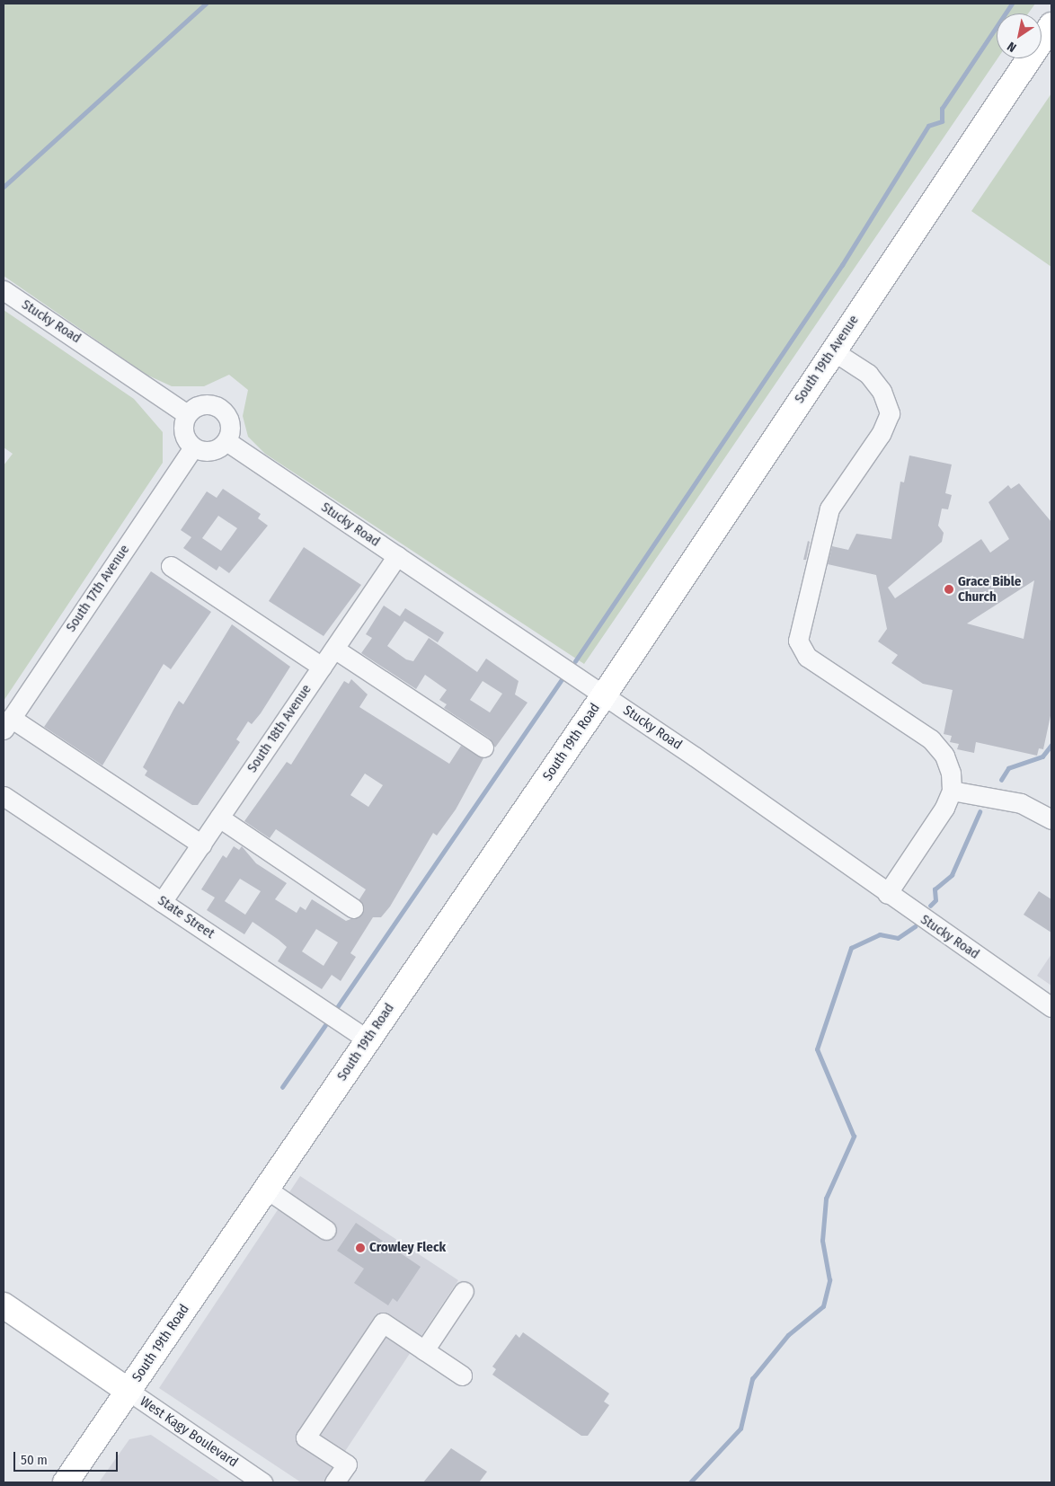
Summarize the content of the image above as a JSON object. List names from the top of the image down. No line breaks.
{"streets":{"main road":["South 19th Avenue","South 19th Road","West Kagy Boulevard"],"street":["Stucky Road","South 17th Avenue","South 18th Avenue","State Street"]},"crossings":[["Stucky Road","South 19th Avenue"],["Stucky Road","South 17th Avenue"],["Stucky Road","South 18th Avenue"],["Stucky Road","South 19th Road"],["South 19th Avenue","South 19th Road"],["South 18th Avenue","State Street"],["South 19th Road","State Street"],["South 19th Road","West Kagy Boulevard"]],"places":["Grace Bible Church","Crowley Fleck"],"scale_bar":"50 m","north":"bottom left"}
